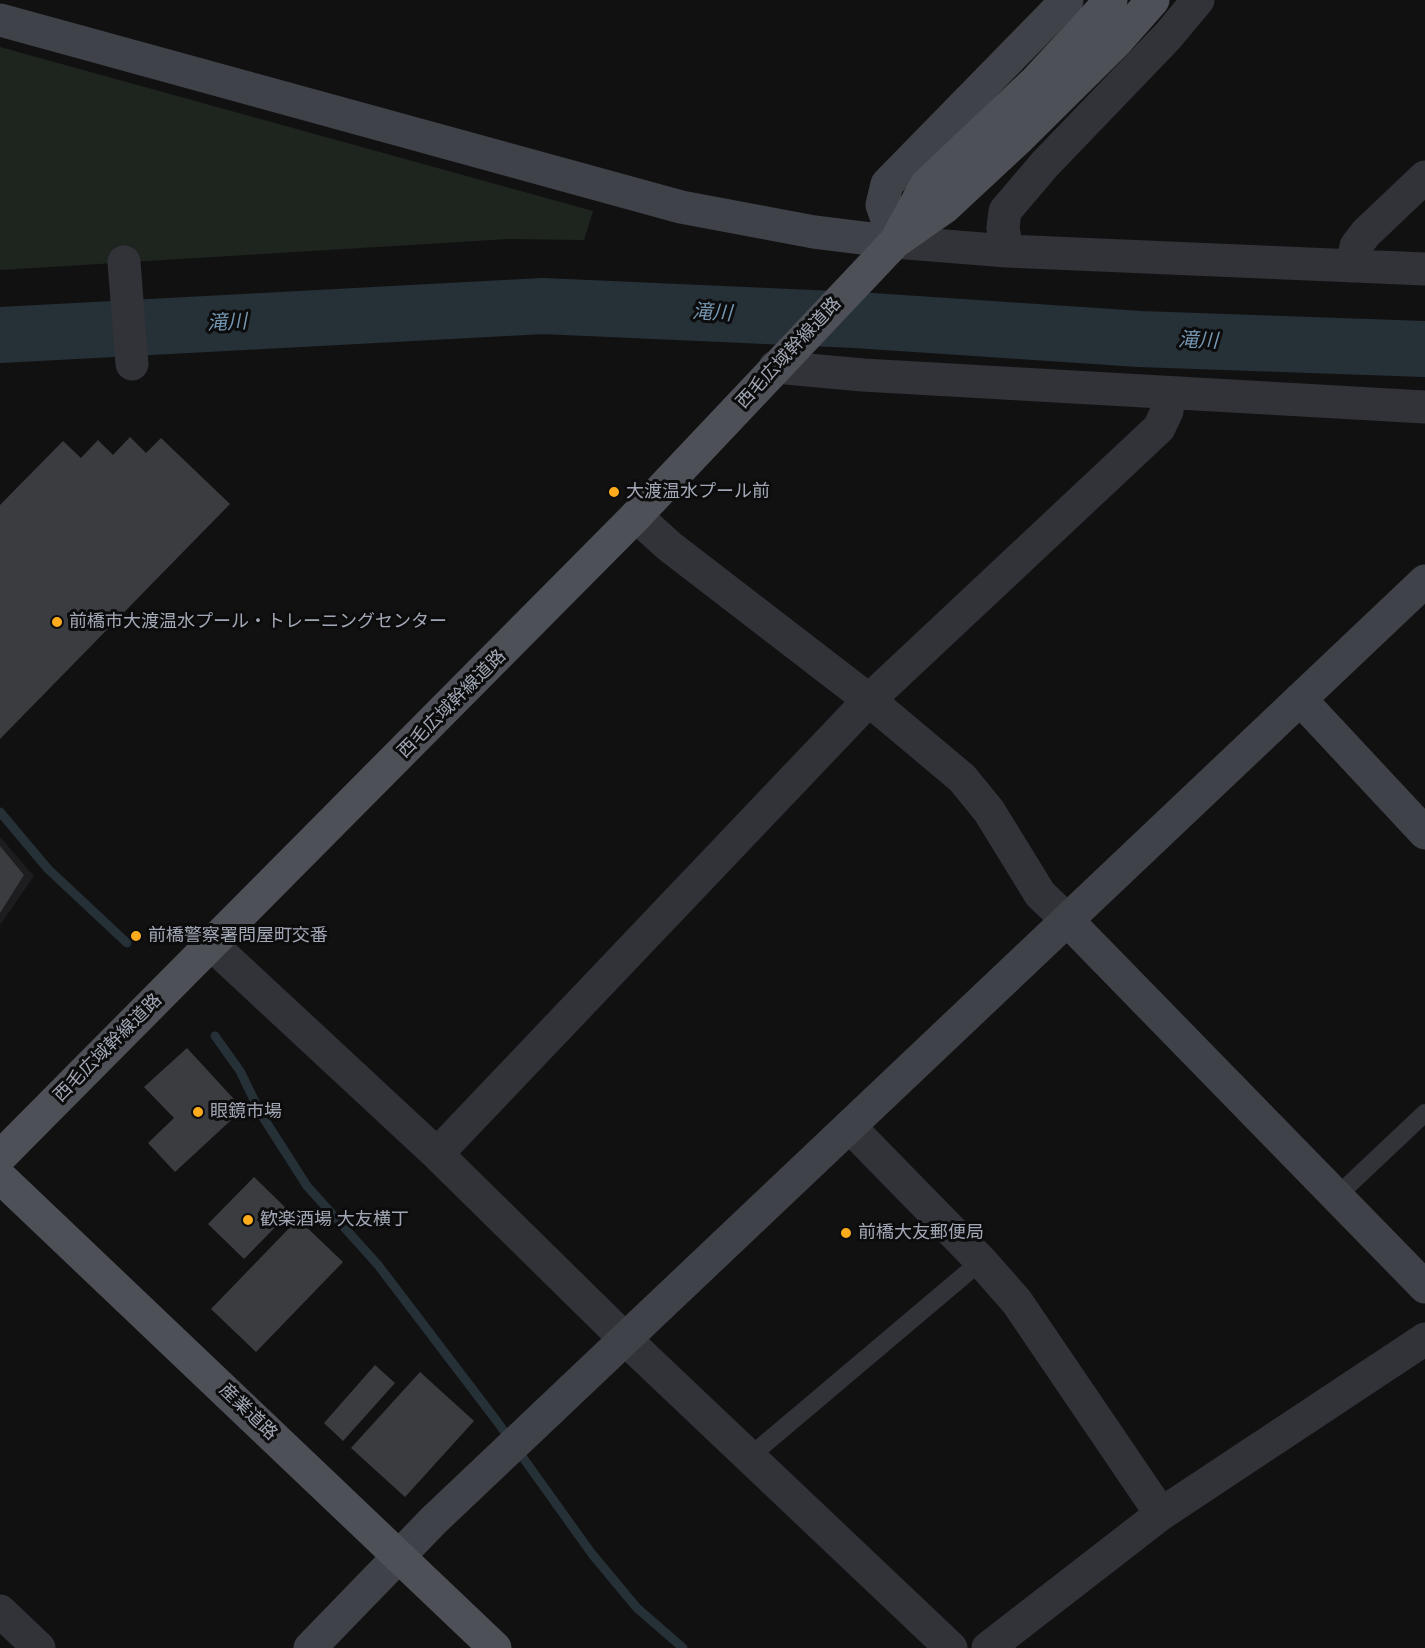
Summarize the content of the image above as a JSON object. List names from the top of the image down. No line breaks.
{"streets":{"main road":["西毛広域幹線道路","産業道路"]},"water":["滝川"],"places":["大渡温水プール前","前橋市大渡温水プール・トレーニングセンター","前橋警察署問屋町交番","眼鏡市場","歓楽酒場 大友横丁","前橋大友郵便局"]}
